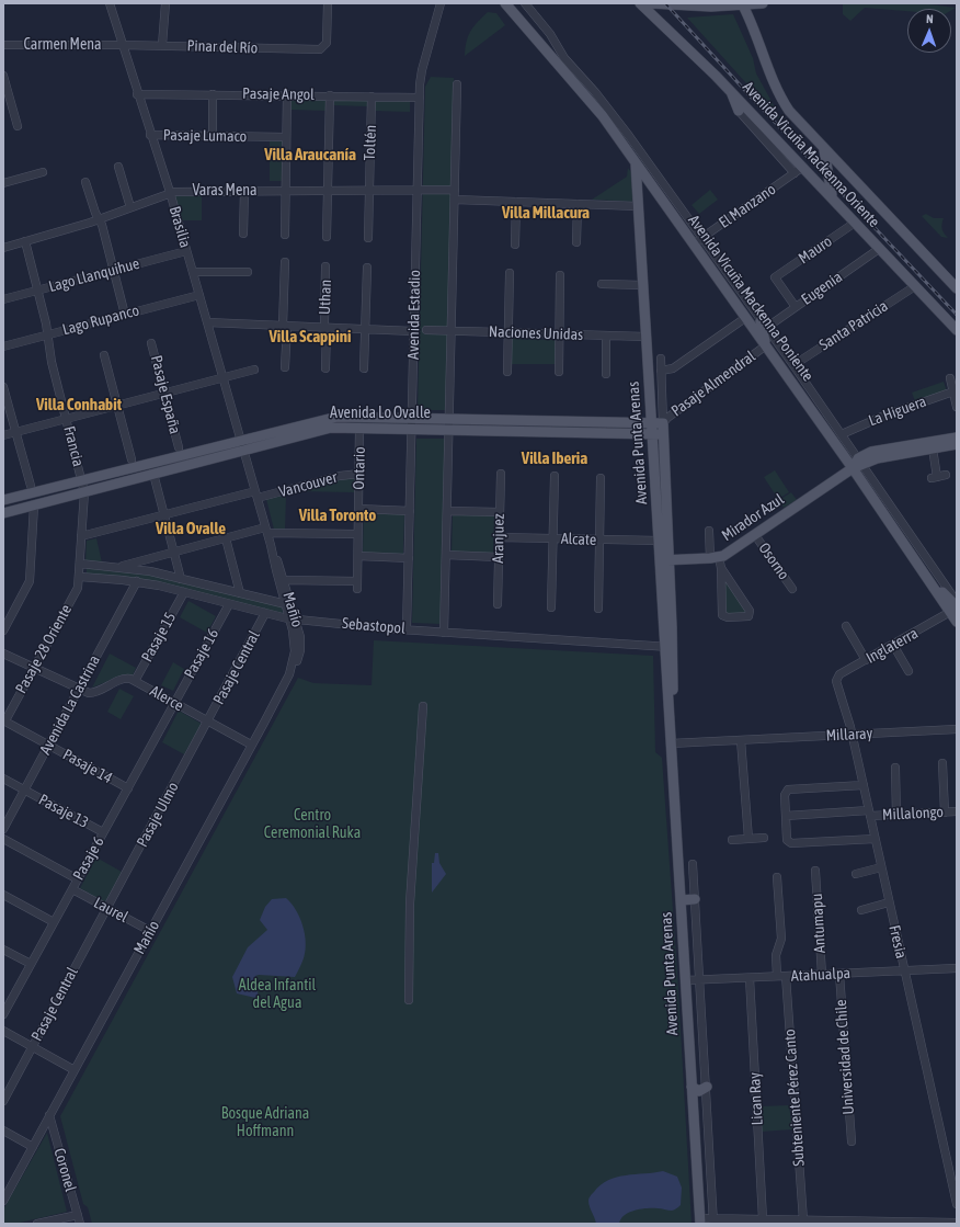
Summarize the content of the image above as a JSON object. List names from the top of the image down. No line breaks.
{"streets":{"main road":["Avenida Vicuña Mackenna Oriente","Avenida Vicuña Mackenna Poniente","Avenida Lo Ovalle","Avenida Punta Arenas","Mirador Azul"],"street":["Carmen Mena","Pinar del Río","Pasaje Angol","Pasaje Lumaco","Toltén","Varas Mena","El Manzano","Brasilia","Mauro","Lago Llanquihue","Eugenia","Uthan","Avenida Estadio","Lago Rupanco","Santa Patricia","Naciones Unidas","Pasaje Almendral","Pasaje España","La Higuera","Francia","Ontario","Vancouver","Aranjuez","Alcate","Osorno","Mañío","Sebastopol","Pasaje 15","Inglaterra","Pasaje 28 Oriente","Pasaje 16","Pasaje Central","Alerce","Avenida La Castrina","Millaray","Pasaje 14","Pasaje 13","Millalongo","Pasaje Ulmo","Pasaje 6","Laurel","Antumapu","Fresia","Atahualpa","Universidad de Chile","Subteniente Pérez Canto","Lican Ray","Coronel"]},"crossings":[["Carmen Mena","Pinar del Río"],["Carmen Mena","Brasilia"],["Pinar del Río","Brasilia"],["Pasaje Angol","Toltén"],["Pasaje Angol","Brasilia"],["Pasaje Angol","Avenida Estadio"],["Pasaje Lumaco","Brasilia"],["Toltén","Varas Mena"],["Avenida Vicuña Mackenna Oriente","El Manzano"],["Avenida Vicuña Mackenna Oriente","Mauro"],["Avenida Vicuña Mackenna Oriente","Eugenia"],["Avenida Vicuña Mackenna Oriente","Santa Patricia"],["Varas Mena","Brasilia"],["Varas Mena","Avenida Estadio"],["Varas Mena","Francia"],["El Manzano","Avenida Vicuña Mackenna Poniente"],["Brasilia","Lago Llanquihue"],["Brasilia","Lago Rupanco"],["Brasilia","Avenida Lo Ovalle"],["Brasilia","Mañío"],["Mauro","Eugenia"],["Lago Llanquihue","Francia"],["Eugenia","Avenida Vicuña Mackenna Poniente"],["Avenida Vicuña Mackenna Poniente","Santa Patricia"],["Avenida Vicuña Mackenna Poniente","Pasaje Almendral"],["Avenida Vicuña Mackenna Poniente","La Higuera"],["Avenida Vicuña Mackenna Poniente","Avenida Punta Arenas"],["Avenida Vicuña Mackenna Poniente","Mirador Azul"],["Avenida Vicuña Mackenna Poniente","Inglaterra"],["Avenida Estadio","Avenida Lo Ovalle"],["Avenida Estadio","Sebastopol"],["Lago Rupanco","Francia"],["Naciones Unidas","Avenida Punta Arenas"],["Pasaje Almendral","Avenida Lo Ovalle"],["Pasaje Almendral","Avenida Punta Arenas"],["Avenida Lo Ovalle","Avenida Punta Arenas"],["Avenida Lo Ovalle","Francia"],["Avenida Lo Ovalle","Ontario"],["Avenida Lo Ovalle","Mañío"],["Avenida Punta Arenas","Mirador Azul"],["Avenida Punta Arenas","Alcate"],["Avenida Punta Arenas","Sebastopol"],["Avenida Punta Arenas","Millaray"],["Avenida Punta Arenas","Atahualpa"],["Francia","Vancouver"],["Francia","Sebastopol"],["Francia","Pasaje 28 Oriente"],["Ontario","Vancouver"],["Ontario","Mañío"],["Vancouver","Mañío"],["Mirador Azul","Osorno"],["Aranjuez","Alcate"],["Mañío","Sebastopol"],["Mañío","Alerce"],["Mañío","Laurel"],["Mañío","Coronel"],["Sebastopol","Pasaje 15"],["Sebastopol","Pasaje 28 Oriente"],["Sebastopol","Pasaje 16"],["Sebastopol","Pasaje Central"],["Sebastopol","Avenida La Castrina"],["Pasaje 15","Alerce"],["Inglaterra","Fresia"],["Pasaje 28 Oriente","Alerce"],["Pasaje 28 Oriente","Pasaje 14"],["Pasaje 16","Alerce"],["Pasaje 16","Pasaje 6"],["Pasaje Central","Alerce"],["Pasaje Central","Pasaje Ulmo"],["Pasaje Central","Laurel"],["Alerce","Avenida La Castrina"],["Alerce","Pasaje Ulmo"],["Alerce","Pasaje 6"],["Avenida La Castrina","Pasaje 14"],["Avenida La Castrina","Pasaje 13"],["Millaray","Fresia"],["Pasaje 14","Pasaje 6"],["Pasaje 13","Pasaje 6"],["Millalongo","Fresia"],["Pasaje Ulmo","Laurel"],["Pasaje 6","Laurel"],["Antumapu","Atahualpa"],["Fresia","Atahualpa"],["Atahualpa","Universidad de Chile"],["Atahualpa","Subteniente Pérez Canto"],["Atahualpa","Lican Ray"]],"districts":["Villa Araucanía","Villa Millacura","Villa Scappini","Villa Conhabit","Villa Iberia","Villa Toronto","Villa Ovalle"],"parks":["Centro Ceremonial Ruka","Aldea Infantil del Agua","Bosque Adriana Hoffmann"],"north":"top"}
